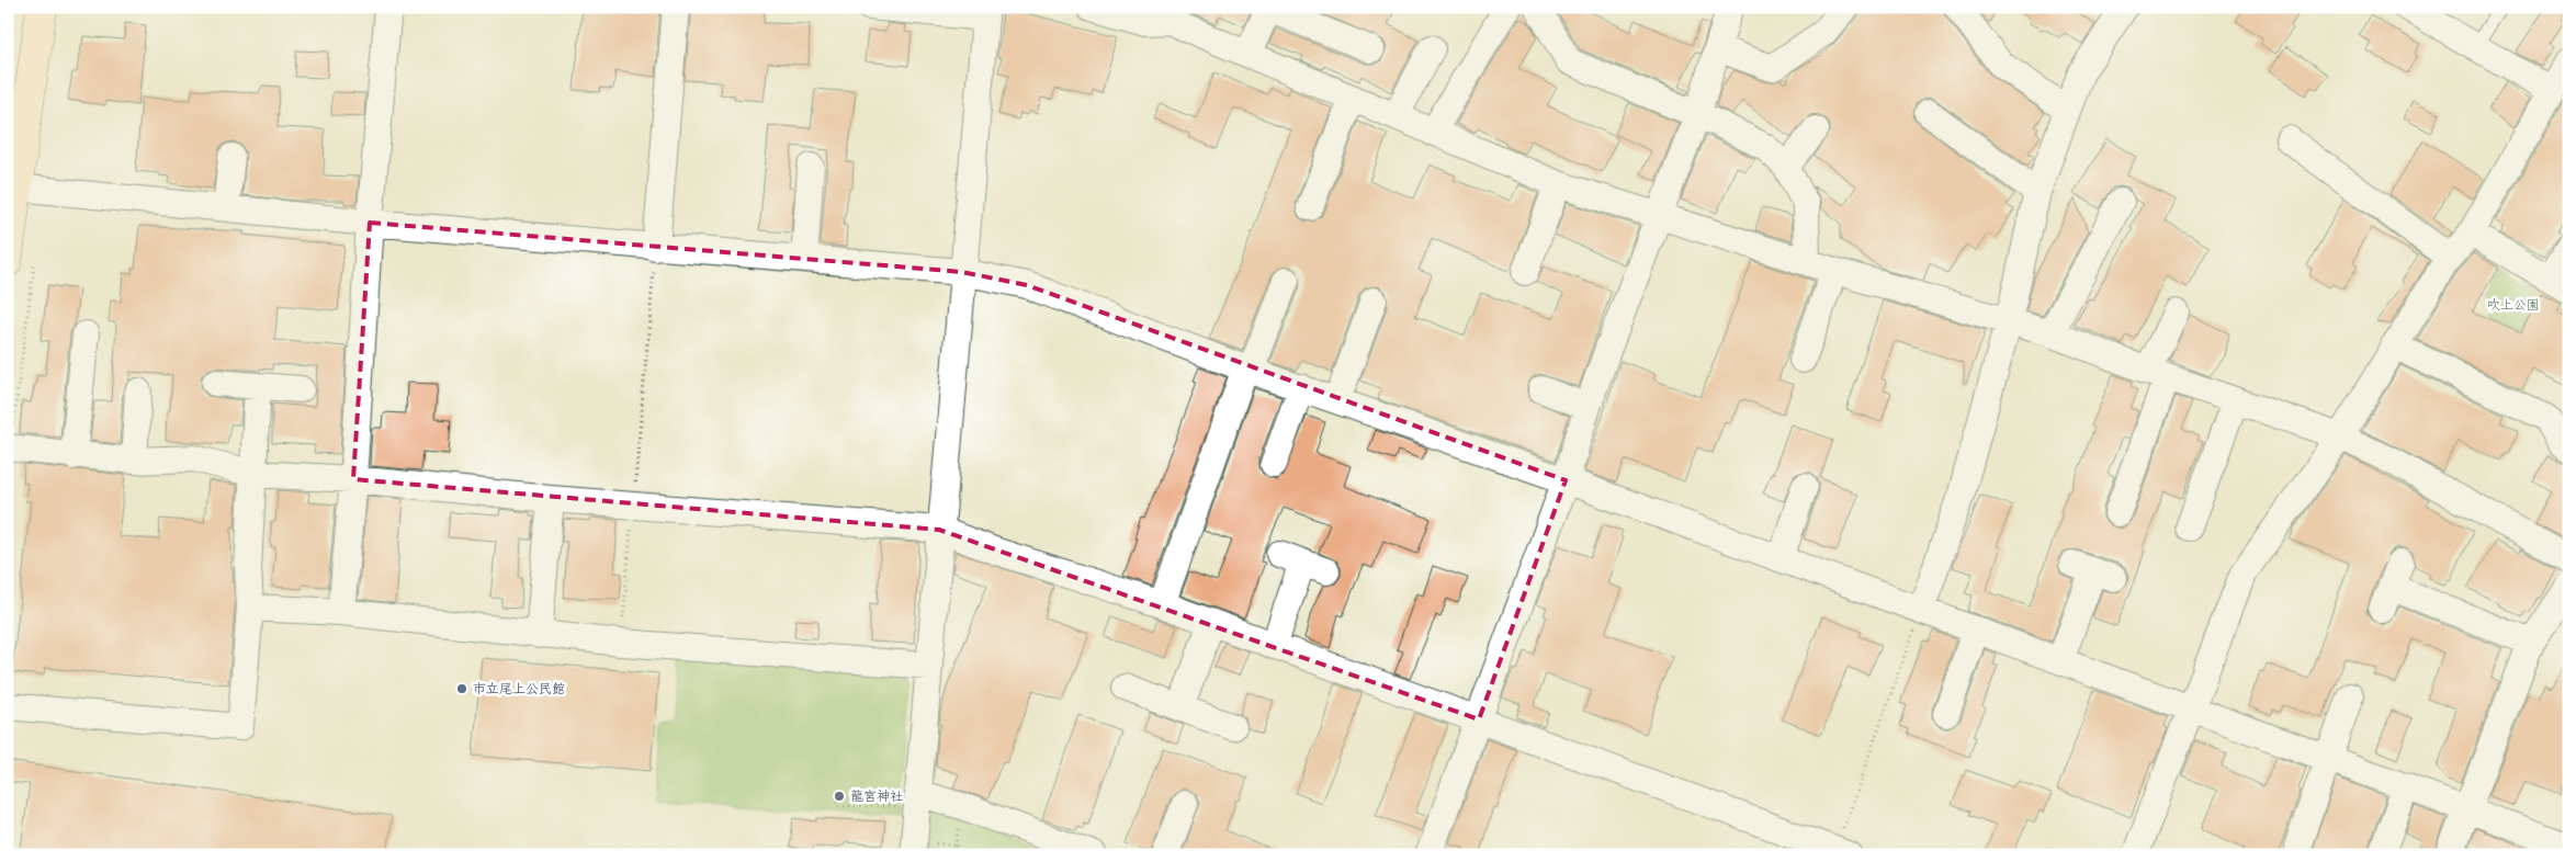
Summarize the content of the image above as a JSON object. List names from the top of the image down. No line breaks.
{"parks":["吹上公園"],"places":["市立尾上公民館","龍宮神社"]}
